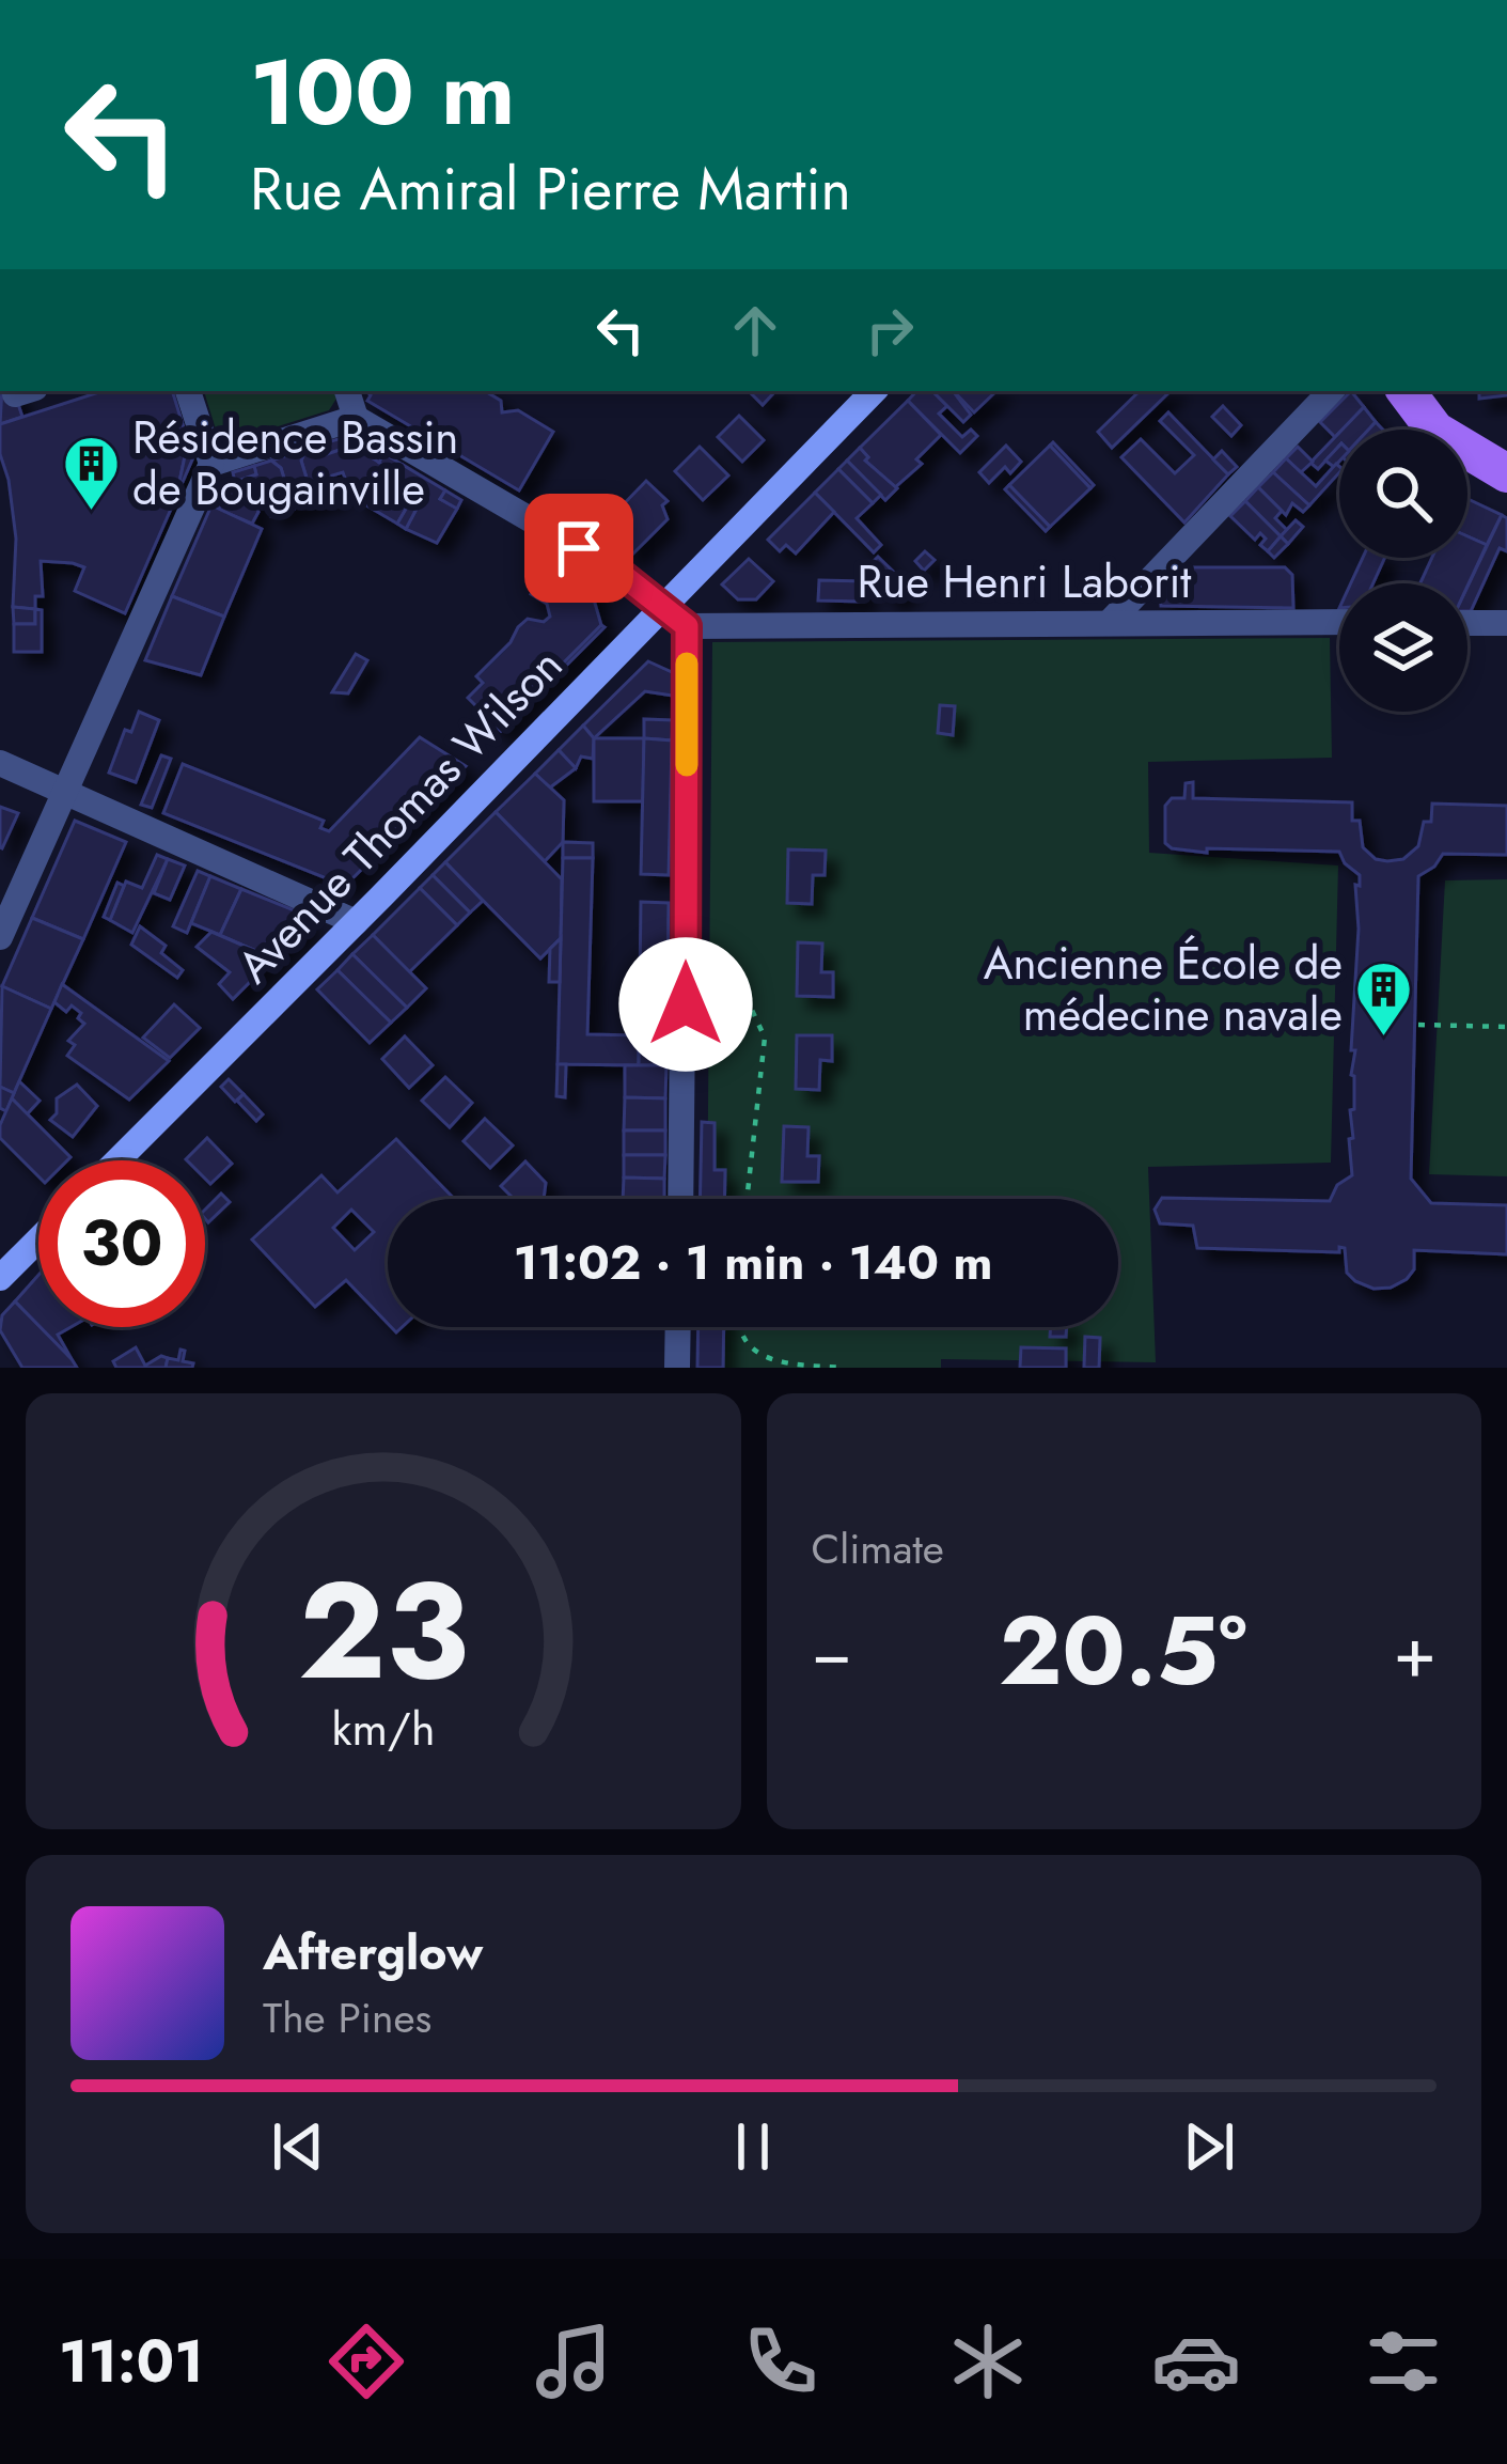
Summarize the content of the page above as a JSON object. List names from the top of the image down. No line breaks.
{"streets":{"street":["Rue Henri Laborit","Avenue Thomas Wilson"]},"places":{"building":["Résidence Bassin de Bougainville","Ancienne École de médecine navale"]},"page":{"turn":["100 m","Rue Amiral Pierre Martin"],"limit":"30","trip":"11:02 · 1 min · 140 m","tile":"Climate","heat":["−","20.5°","+"],"song":["Afterglow","The Pines"],"tabs":"11:01","gauge":["23","km/h"]}}
